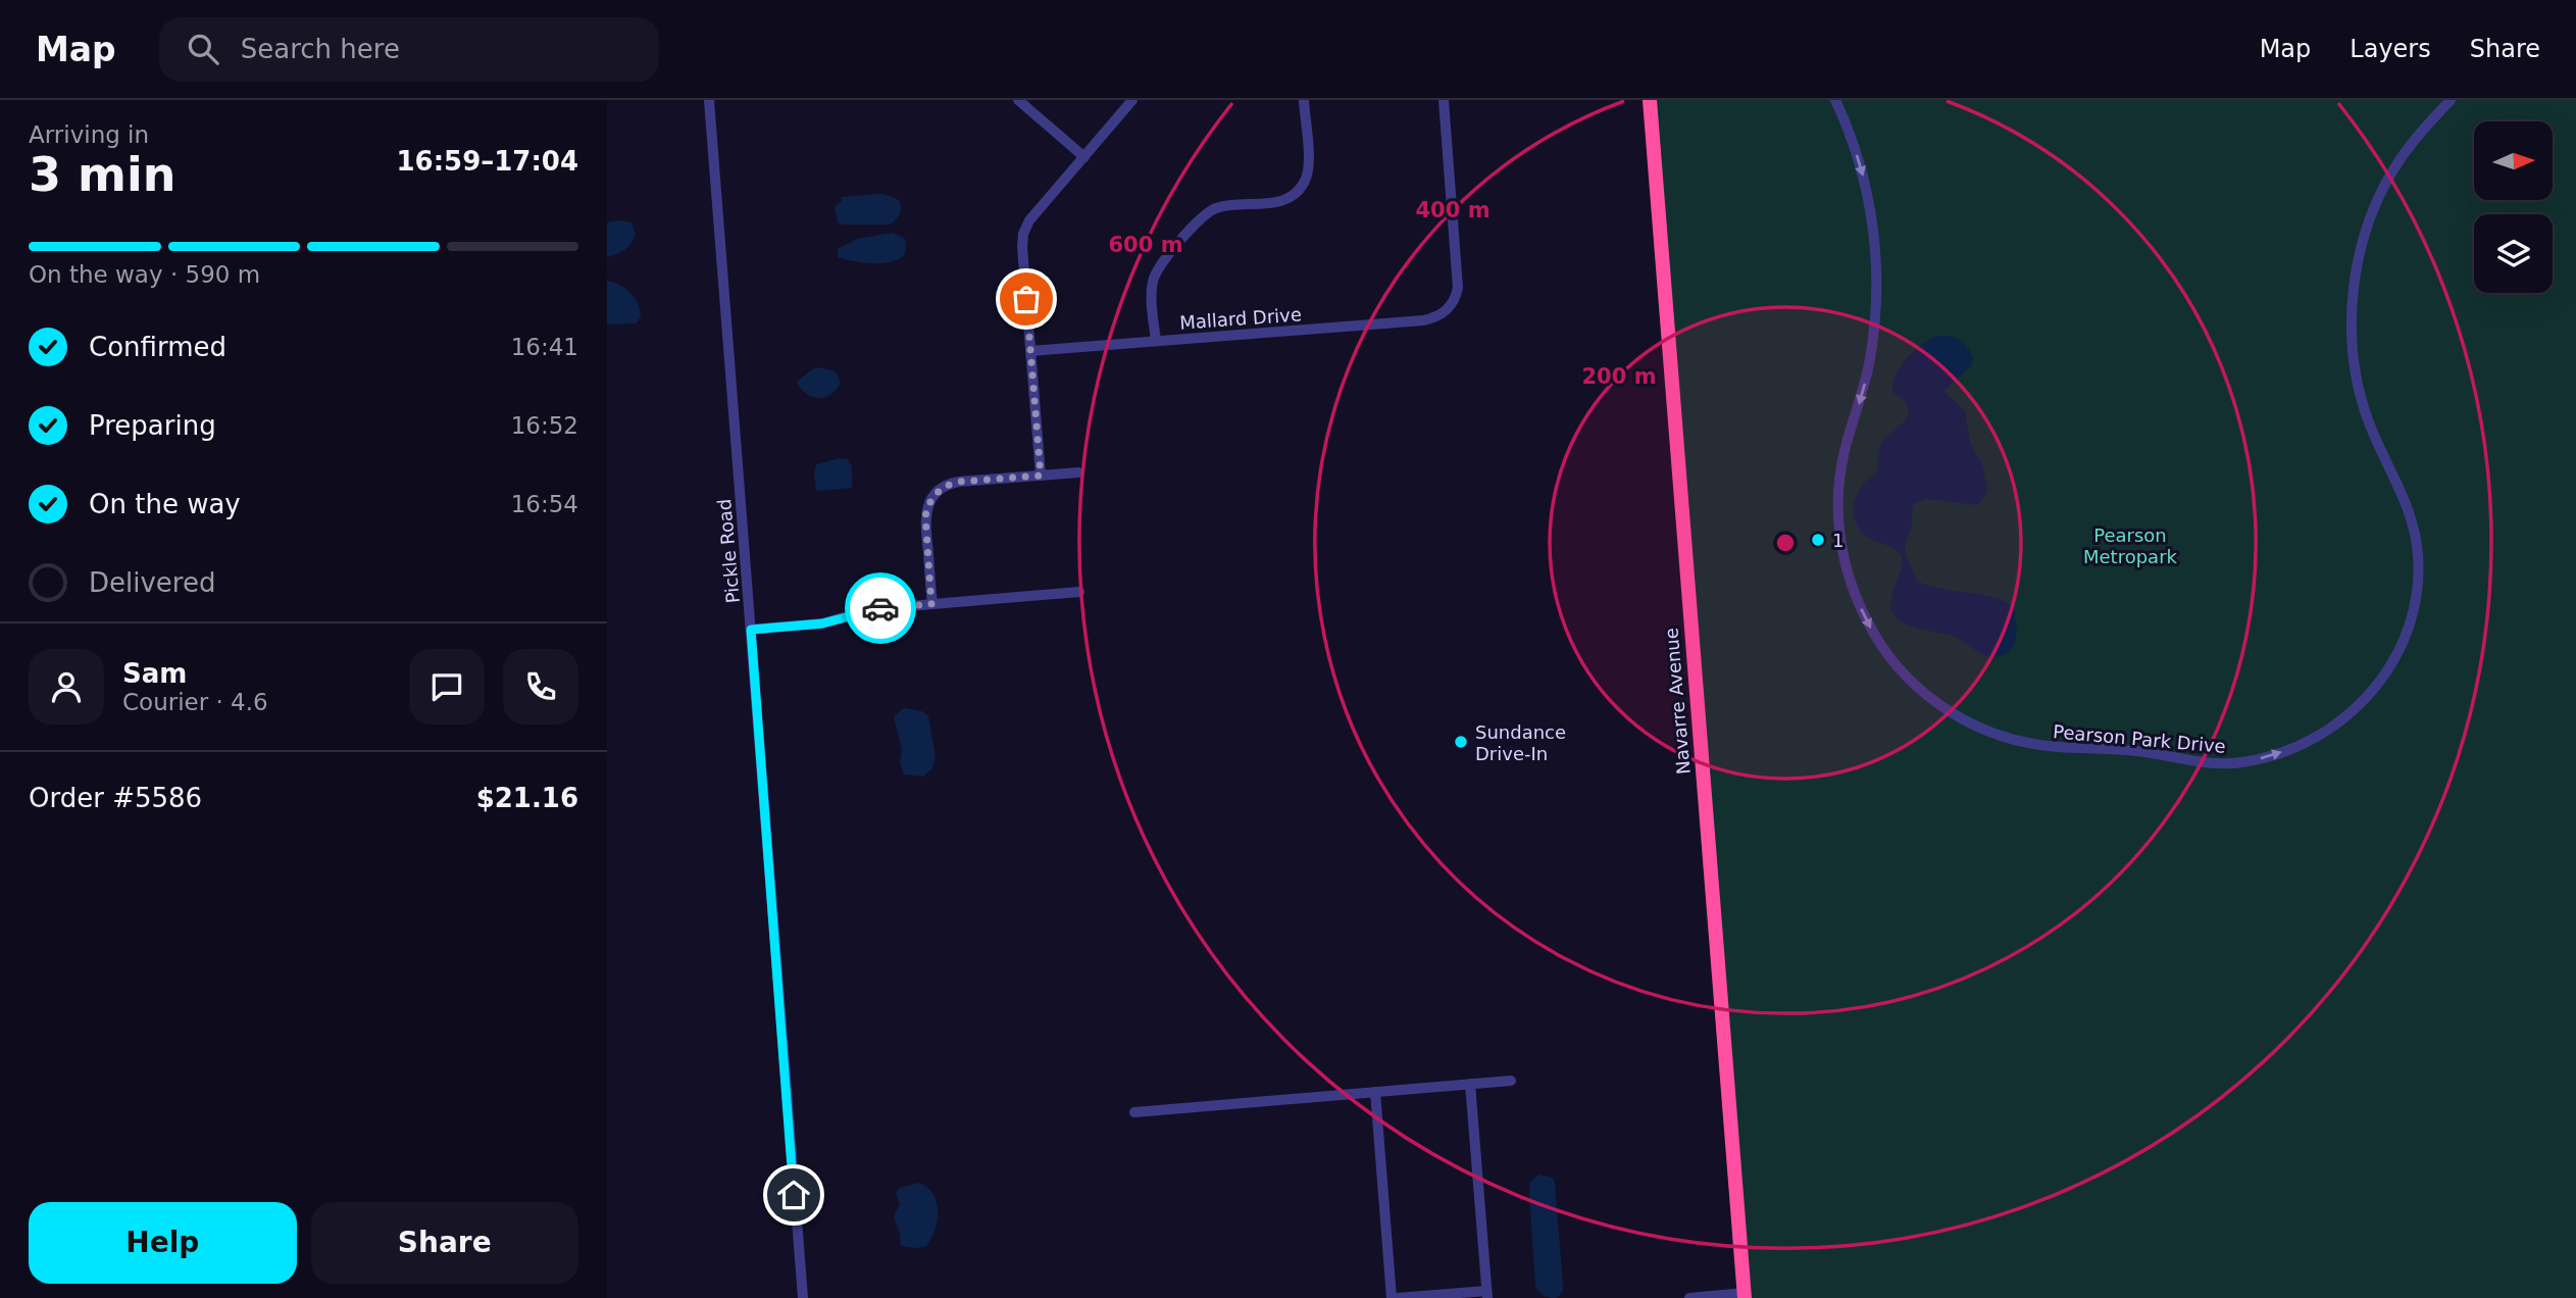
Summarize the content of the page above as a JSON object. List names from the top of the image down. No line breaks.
{"streets":{"highway":["Navarre Avenue"],"street":["Mallard Drive","Pickle Road","Pearson Park Drive"]},"parks":["Pearson Metropark"],"places":["1","Sundance Drive-In"],"north":"right","page":{"header":"Map","search":"Search here","nav":["Map","Layers","Share"],"heading":["3 min","Arriving in","16:59–17:04"],"panel":["Sam","Courier · 4.6","Order #5586","$21.16"],"bar":"On the way · 590 m","list":[["Confirmed","16:41"],["Preparing","16:52"],["On the way","16:54"],"Delivered"],"buttons":["Help","Share"]},"rings":["400 m","600 m","200 m"]}
